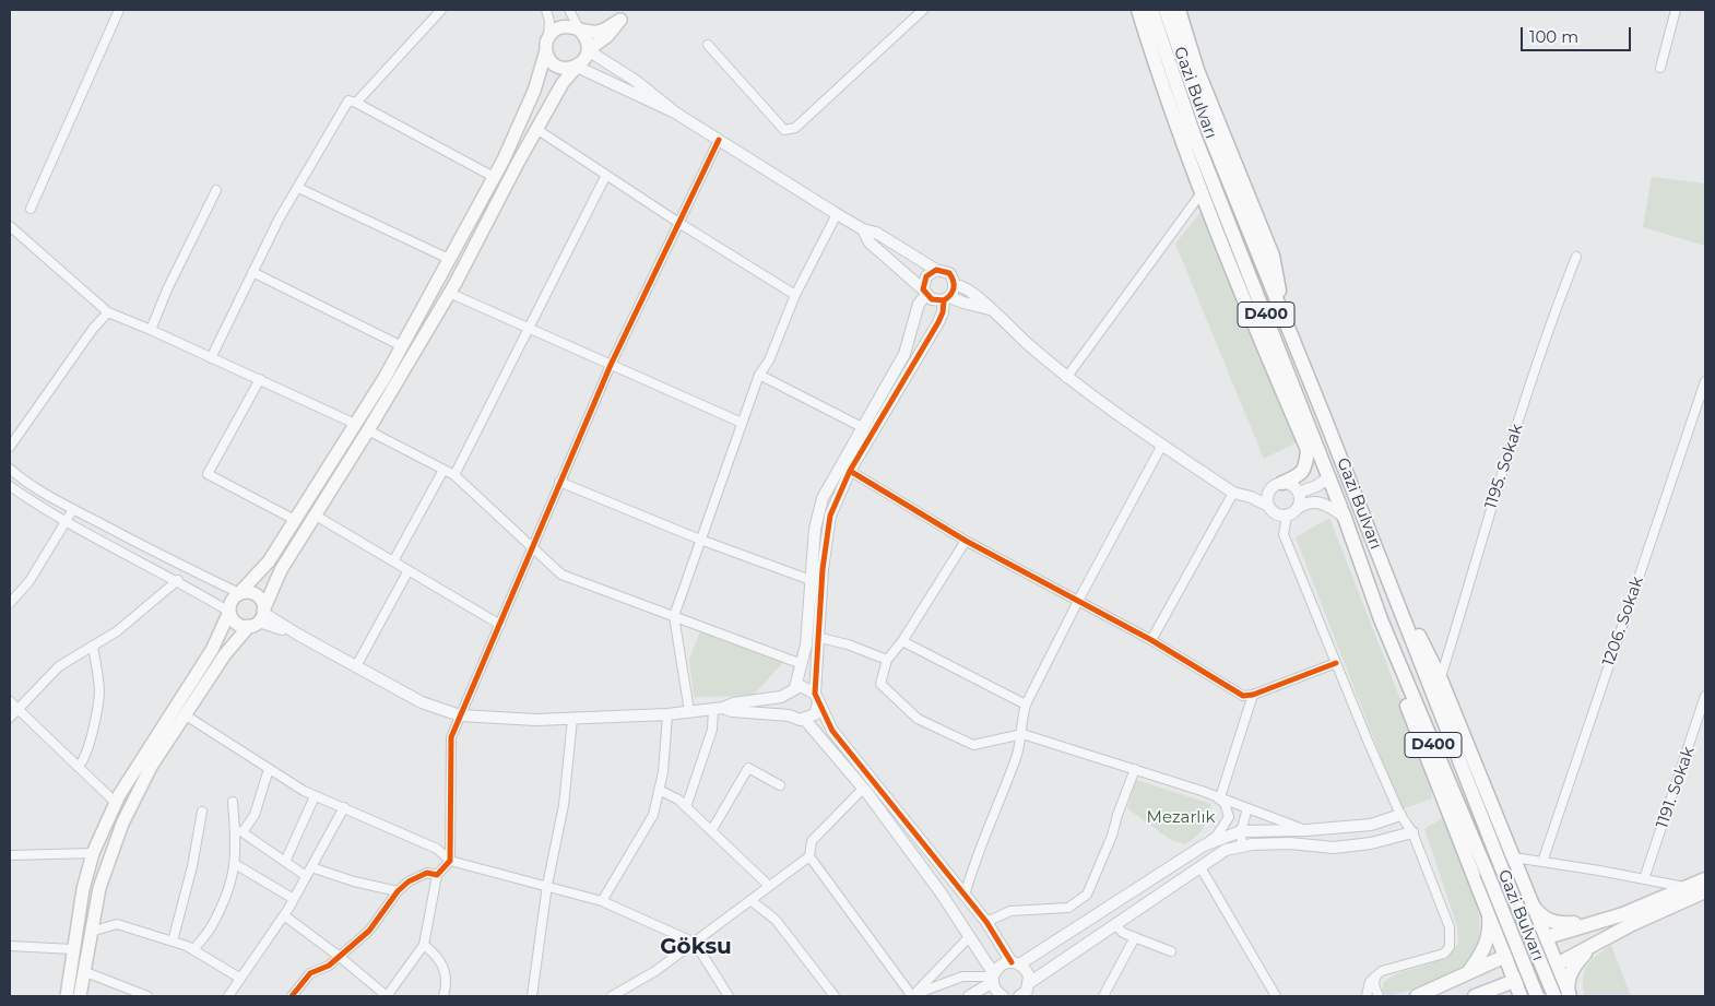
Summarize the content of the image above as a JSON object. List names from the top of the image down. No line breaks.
{"streets":{"main road":["Gazi Bulvarı","D400"],"street":["1195. Sokak","1206. Sokak","1191. Sokak"]},"districts":["Göksu"],"parks":["Mezarlık"],"scale_bar":"100 m"}
